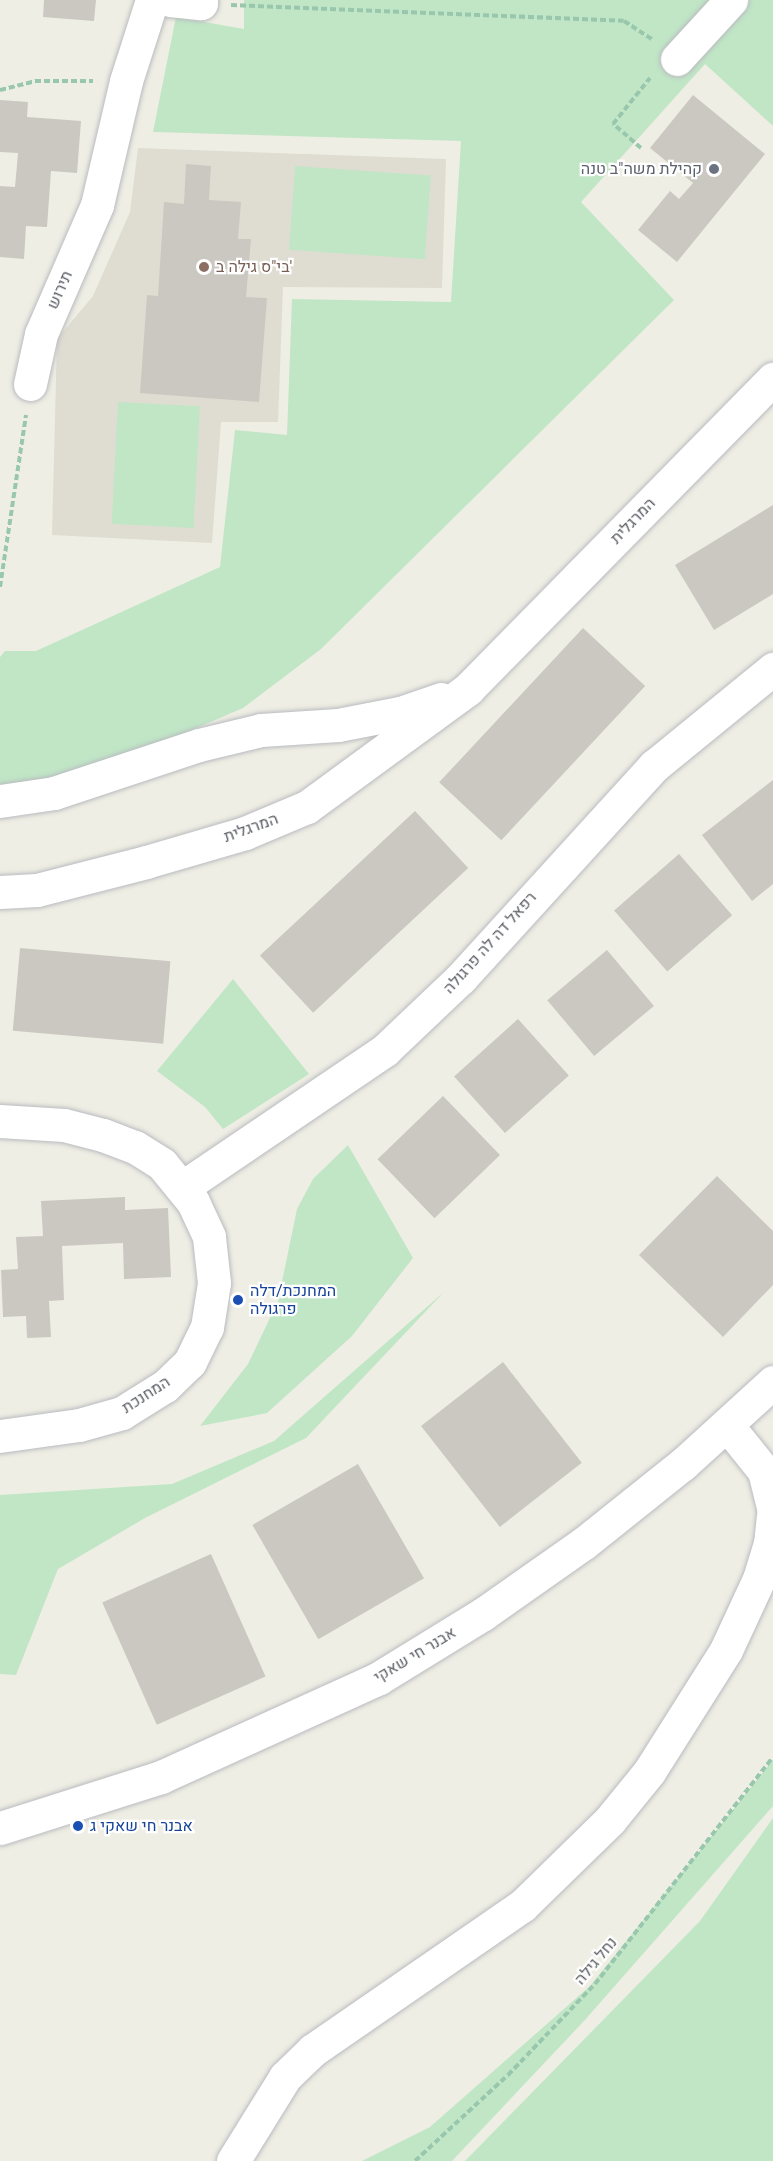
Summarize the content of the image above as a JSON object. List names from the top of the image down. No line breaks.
{"streets":{"street":["תירוש","המרגלית","רפאל דה לה פרגולה","המחנכת","אבנר חי שאקי"],"path":["נחל גילה"]},"crossings":[["רפאל דה לה פרגולה","המחנכת"]],"places":["קהילת משה\"ב טנה","בי\"ס גילה ב'","המחנכת/דלה פרגולה","אבנר חי שאקי ג"]}
